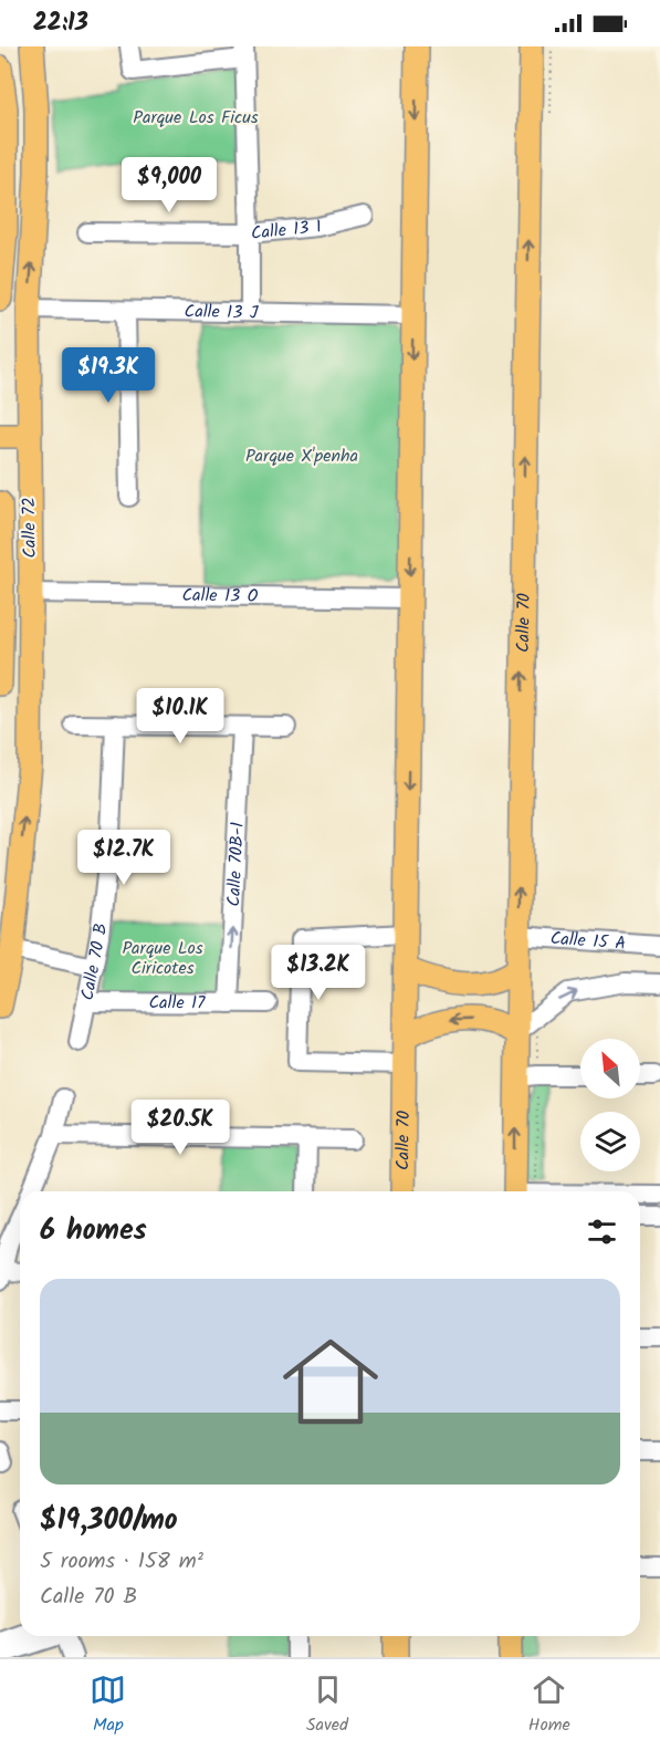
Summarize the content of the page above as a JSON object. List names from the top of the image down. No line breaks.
{"streets":{"main road":["Calle 72","Calle 70"],"street":["Calle 13 I","Calle 13 J","Calle 13 O","Calle 70B-1","Calle 15 A","Calle 70 B","Calle 17"]},"crossings":[["Calle 13 J","Calle 72"],["Calle 13 J","Calle 70"],["Calle 72","Calle 13 O"],["Calle 13 O","Calle 70"],["Calle 70","Calle 15 A"],["Calle 70B-1","Calle 17"],["Calle 70 B","Calle 17"]],"one_way":["Calle 70B-1"],"parks":["Parque Los Ficus","Parque X'penha","Parque Los Ciricotes"],"north":"top left","page":{"status":"22:13","price":["$9,000","$19.3K","$10.1K","$12.7K","$13.2K","$20.5K"],"heading":"6 homes","list":[{"name":"$19,300/mo","note":"5 rooms · 158 m² · Calle 70 B"}],"tabs":["Map","Saved","Home"]}}
